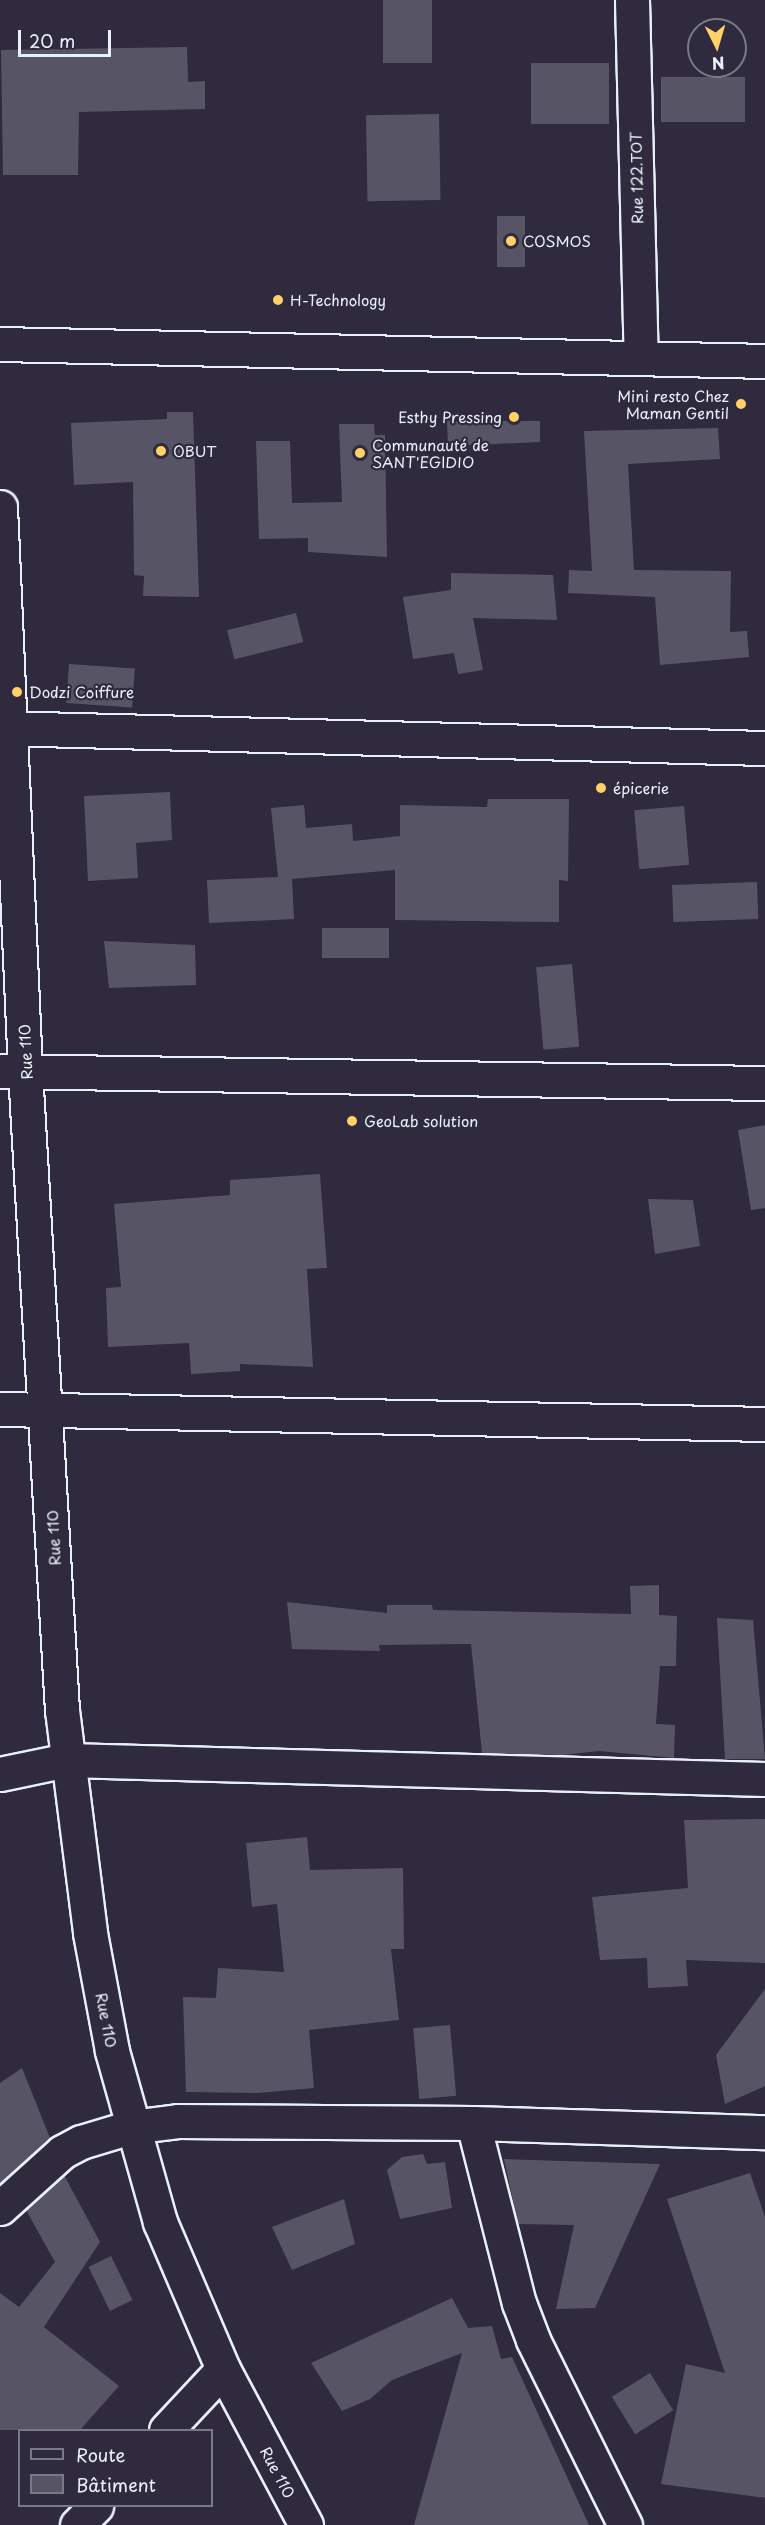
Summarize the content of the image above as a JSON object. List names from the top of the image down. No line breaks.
{"streets":{"street":["Rue 122.TOT","Rue 110"]},"places":["COSMOS","H-Technology","Mini resto Chez Maman Gentil","Esthy Pressing","OBUT","Communauté de SANT'EGIDIO","Dodzi Coiffure","épicerie","GeoLab solution"],"legend":["Route","Bâtiment"],"scale_bar":"20 m","north":"bottom"}
